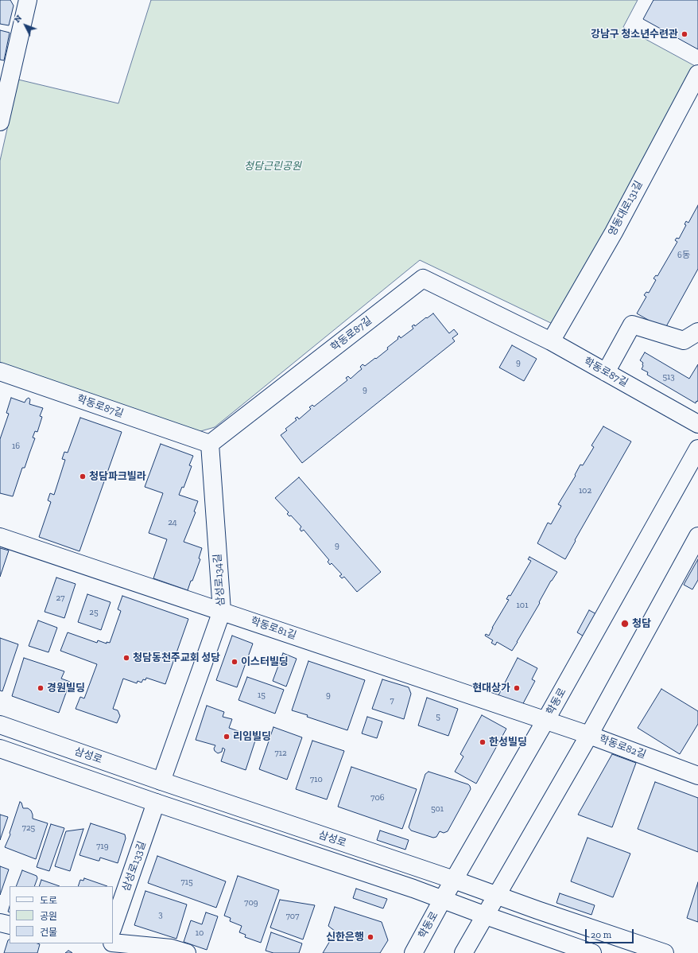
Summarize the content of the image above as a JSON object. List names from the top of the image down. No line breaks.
{"streets":{"main road":["영동대로131길","학동로87길","삼성로134길","학동로81길","학동로","학동로82길","삼성로","삼성로133길"]},"crossings":[["영동대로131길","학동로87길"],["학동로87길","삼성로134길"],["삼성로134길","학동로81길"],["삼성로134길","삼성로"],["학동로81길","학동로"],["학동로81길","학동로82길"],["학동로","학동로82길"],["학동로","삼성로"],["삼성로","삼성로133길"]],"parks":["청담근린공원"],"places":["강남구 청소년수련관","청담파크빌라","청담","청담동천주교회 성당","이스터빌딩","경원빌딩","현대상가","리임빌딩","한성빌딩","신한은행"],"house_numbers":["6동","9","513","9","16","102","24","9","27","101","25","15","9","7","5","712","710","706","501","725","719","715","709","3","707","10"],"legend":["도로","공원","건물"],"scale_bar":"20 m","north":"top left"}
